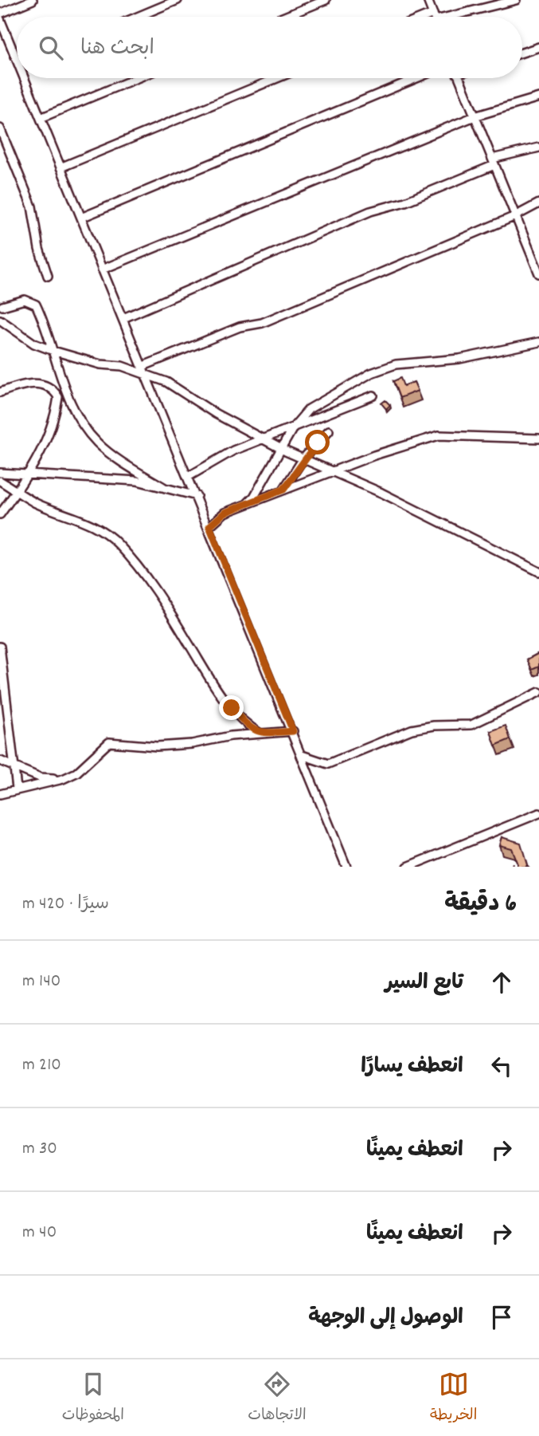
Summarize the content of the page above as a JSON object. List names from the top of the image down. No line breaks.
{"page":{"search":"ابحث هنا","heading":["6 دقيقة","سيرًا · 420 m"],"list":[["تابع السير","140 m"],["انعطف يسارًا","210 m"],["انعطف يمينًا","30 m"],["انعطف يمينًا","40 m"],"الوصول إلى الوجهة"],"nav":["الخريطة","الاتجاهات","المحفوظات"]}}
